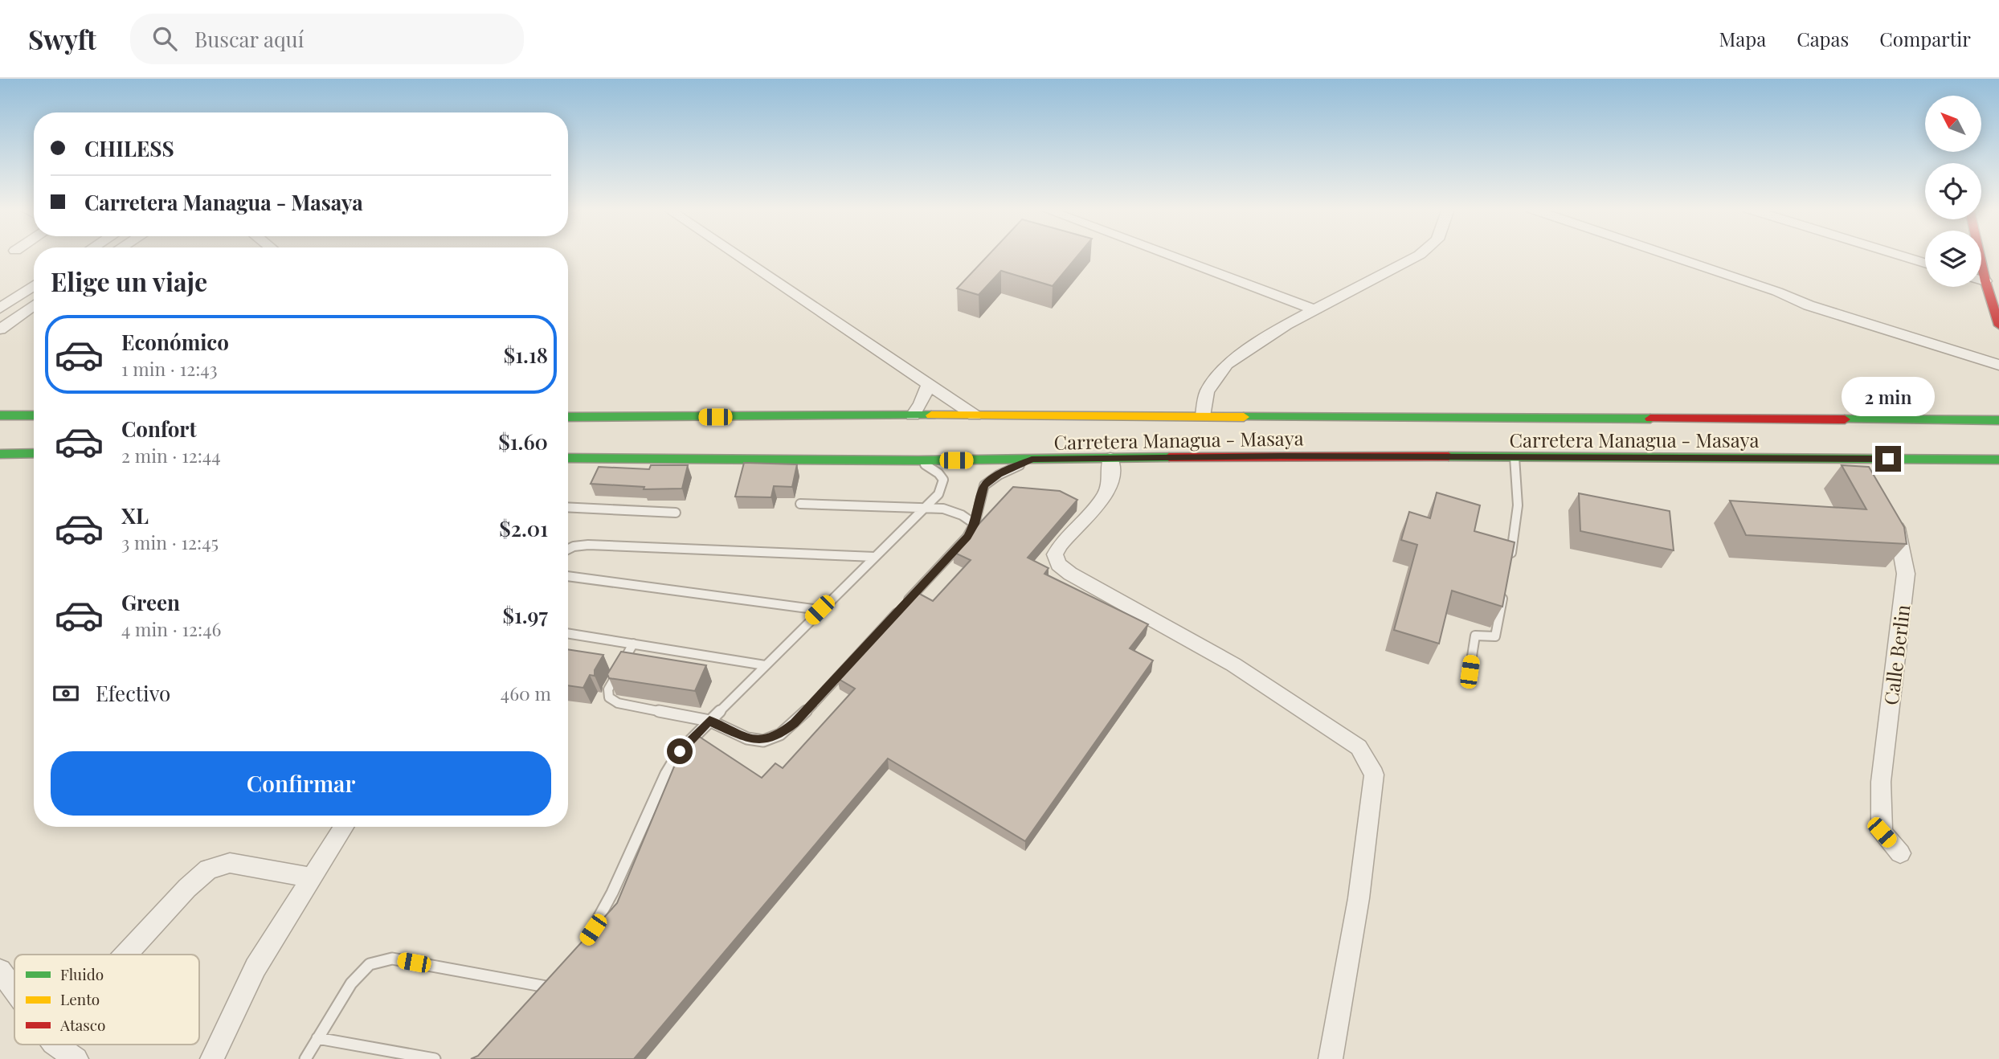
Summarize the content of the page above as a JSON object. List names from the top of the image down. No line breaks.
{"streets":{"main road":["Carretera Managua - Masaya"],"street":["Calle Berlin"]},"legend":["Fluido","Lento","Atasco"],"north":"top left","page":{"header":"Swyft","search":"Buscar aquí","nav":["Mapa","Capas","Compartir"],"banner":["CHILESS","Carretera Managua - Masaya"],"heading":"Elige un viaje","list":[{"name":"Económico","note":"1 min · 12:43","value":"$1.18"},{"name":"Confort","note":"2 min · 12:44","value":"$1.60"},{"name":"XL","note":"3 min · 12:45","value":"$2.01"},{"name":"Green","note":"4 min · 12:46","value":"$1.97"}],"bubble":"2 min","pay":["Efectivo","460 m"],"buttons":"Confirmar"}}
